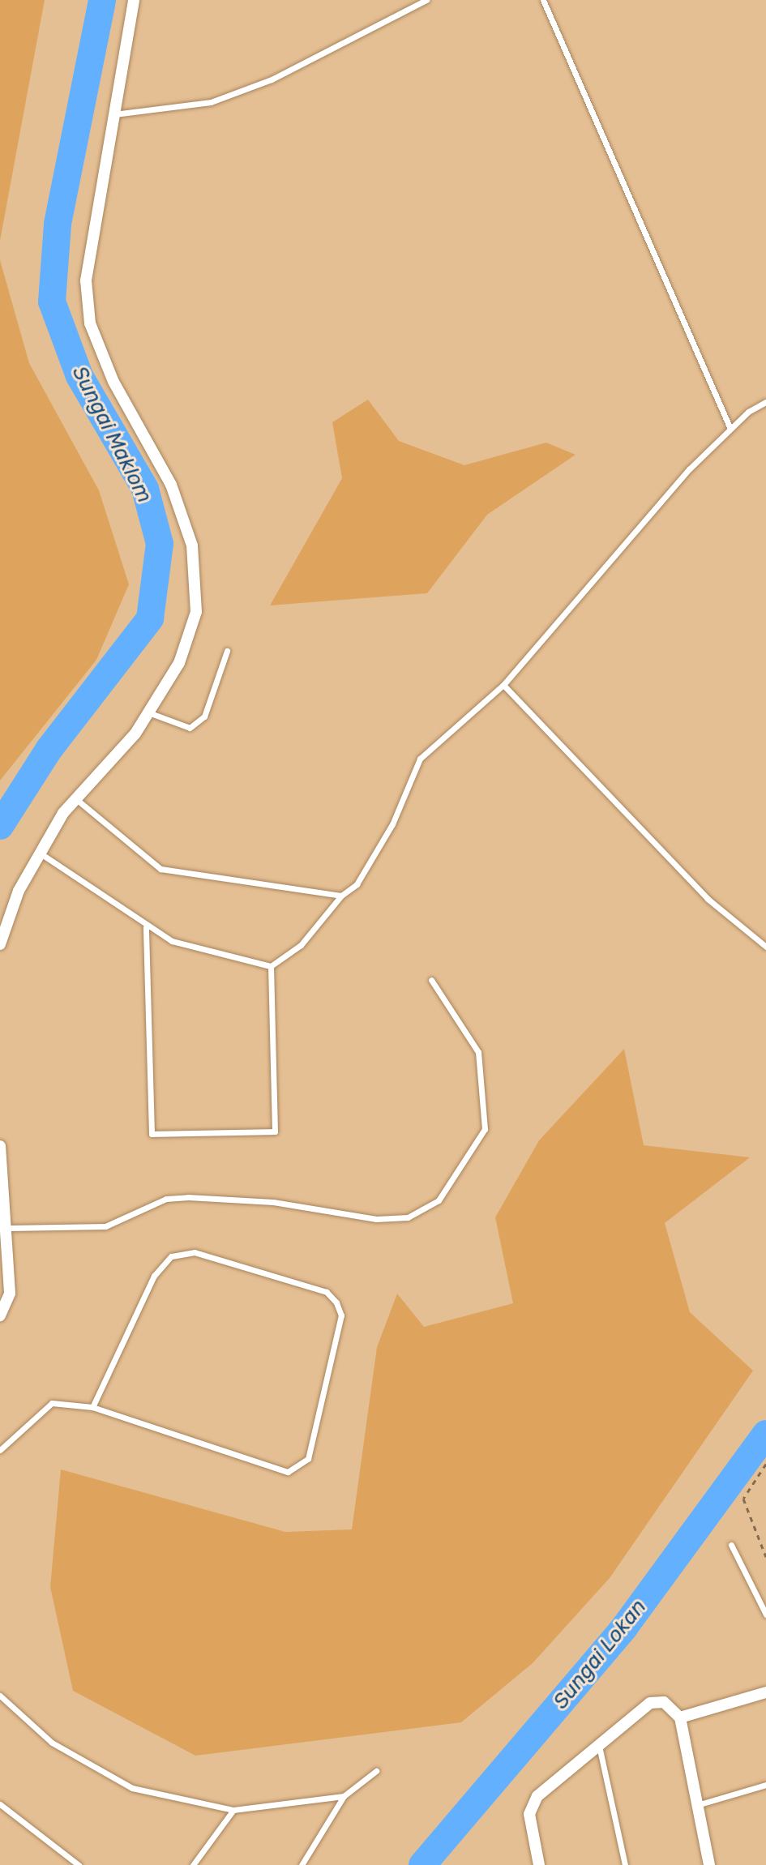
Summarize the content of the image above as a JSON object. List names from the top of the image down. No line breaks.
{"water":["Sungai Maklom","Sungai Lokan"]}
